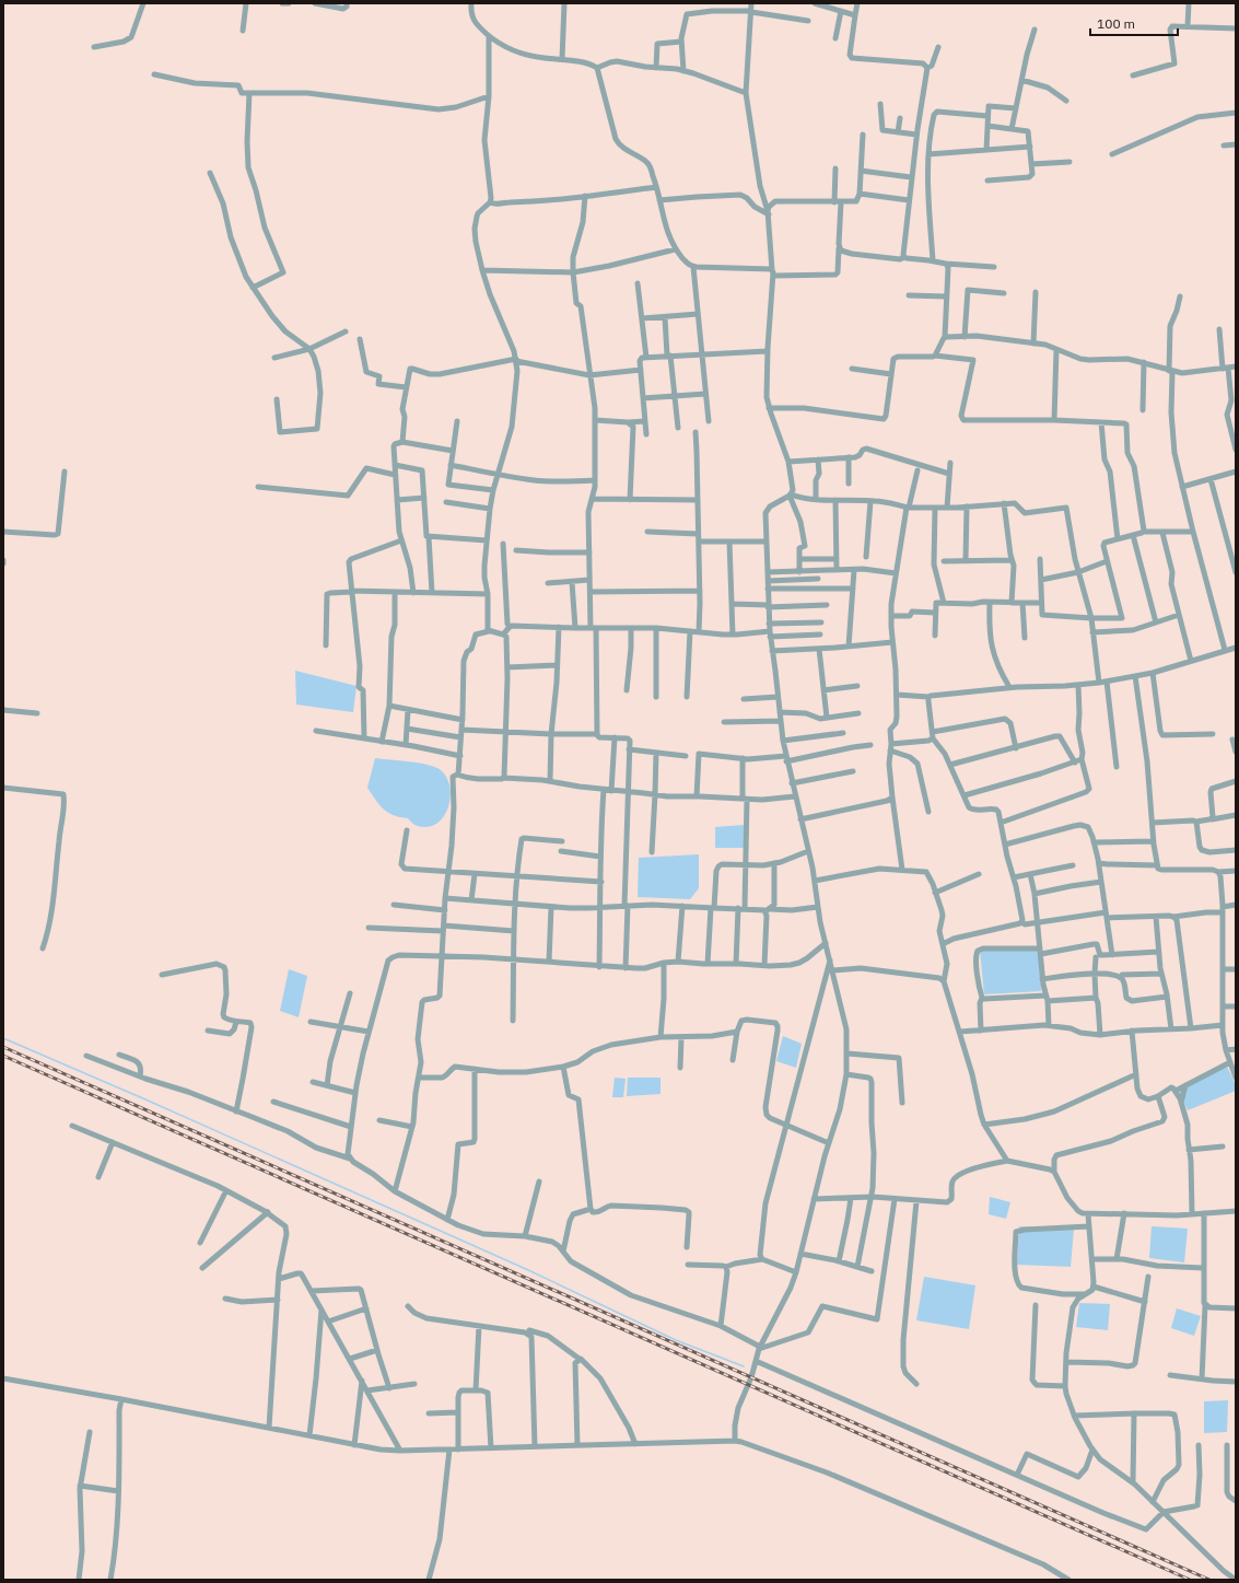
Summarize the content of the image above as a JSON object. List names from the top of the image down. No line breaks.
{"scale_bar":"100 m"}
